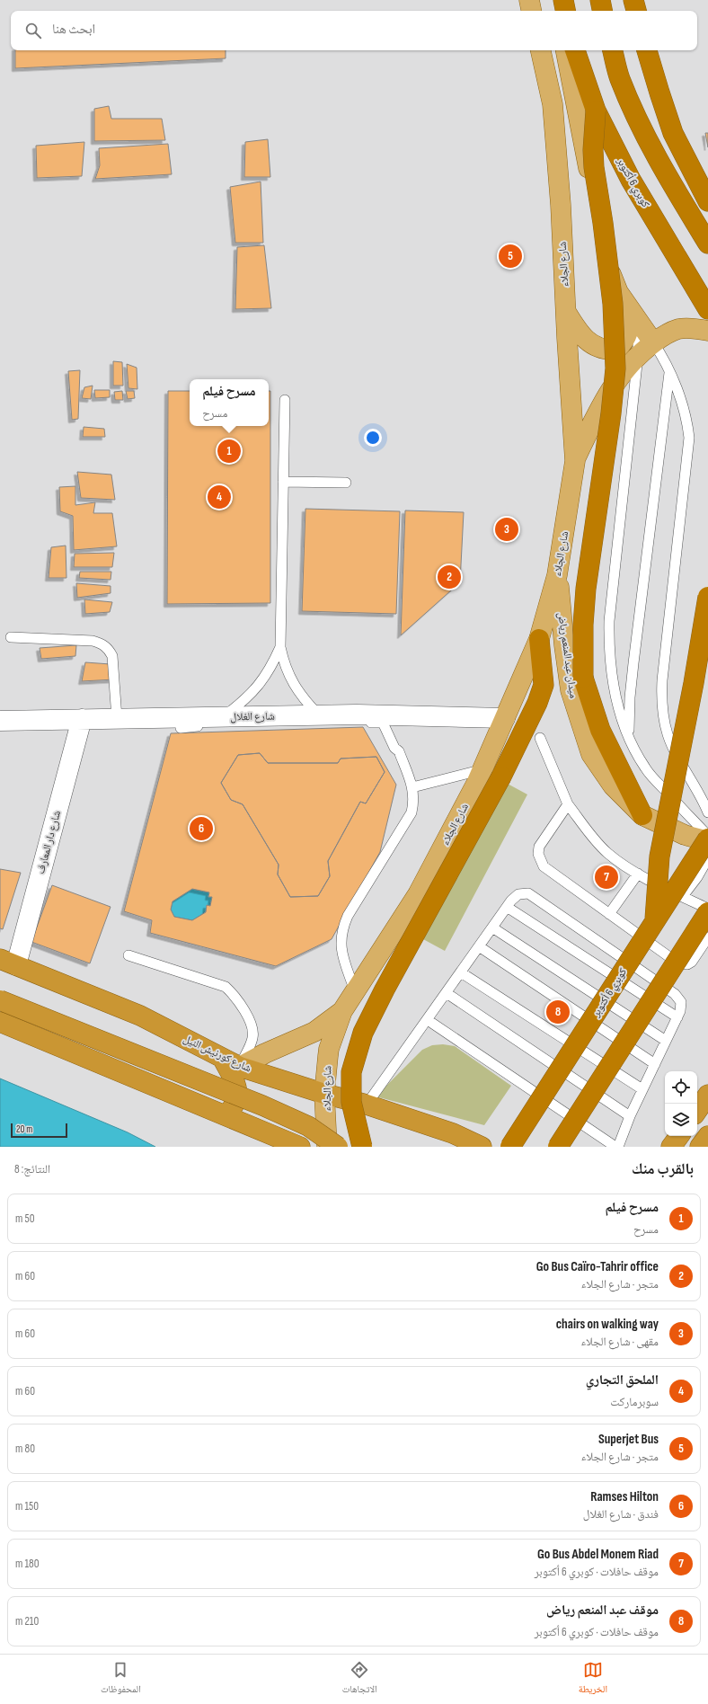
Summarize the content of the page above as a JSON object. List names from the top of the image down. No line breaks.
{"streets":{"highway":["كوبري 6 أكتوبر","شارع كورنيش النيل"],"main road":["شارع الجلاء","ميدان عبد المنعم رياض"],"street":["شارع الغلال","شارع دار المعارف"]},"crossings":[["كوبري 6 أكتوبر","ميدان عبد المنعم رياض"],["شارع الجلاء","ميدان عبد المنعم رياض"],["شارع الجلاء","شارع الغلال"],["شارع الجلاء","شارع كورنيش النيل"],["شارع الغلال","شارع دار المعارف"],["شارع دار المعارف","شارع كورنيش النيل"]],"scale_bar":"20 m","page":{"search":"ابحث هنا","pins":["5","1","4","3","2","6","7","8"],"popup":["مسرح فيلم","مسرح"],"scale":"20 m","heading":["بالقرب منك","النتائج: 8"],"list":[{"mark":"1","name":"مسرح فيلم","note":"مسرح","value":"50 m"},{"mark":"2","name":"Go Bus Caïro-Tahrir office","note":"متجر · شارع الجلاء","value":"60 m"},{"mark":"3","name":"chairs on walking way","note":"مقهى · شارع الجلاء","value":"60 m"},{"mark":"4","name":"الملحق التجاري","note":"سوبرماركت","value":"60 m"},{"mark":"5","name":"Superjet Bus","note":"متجر · شارع الجلاء","value":"80 m"},{"mark":"6","name":"Ramses Hilton","note":"فندق · شارع الغلال","value":"150 m"},{"mark":"7","name":"Go Bus Abdel Monem Riad","note":"موقف حافلات · كوبري 6 أكتوبر","value":"180 m"},{"mark":"8","name":"موقف عبد المنعم رياض","note":"موقف حافلات · كوبري 6 أكتوبر","value":"210 m"}],"nav":["الخريطة","الاتجاهات","المحفوظات"]}}
